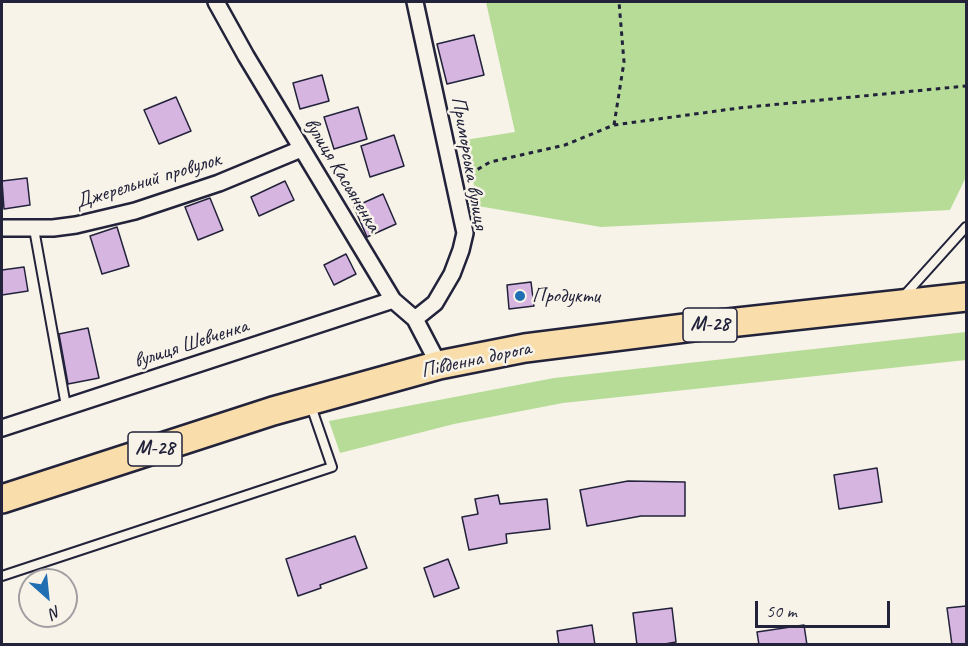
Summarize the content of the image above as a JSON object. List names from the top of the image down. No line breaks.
{"streets":{"highway":["М-28","Південна дорога"],"street":["Приморська вулиця","вулиця Касьяненка","Джерельний провулок","вулиця Шевченка"]},"crossings":[["Приморська вулиця","вулиця Касьяненка"],["вулиця Касьяненка","Джерельний провулок"],["вулиця Касьяненка","вулиця Шевченка"],["вулиця Касьяненка","Південна дорога"]],"places":["Продукти"],"scale_bar":"50 m","north":"bottom right"}
